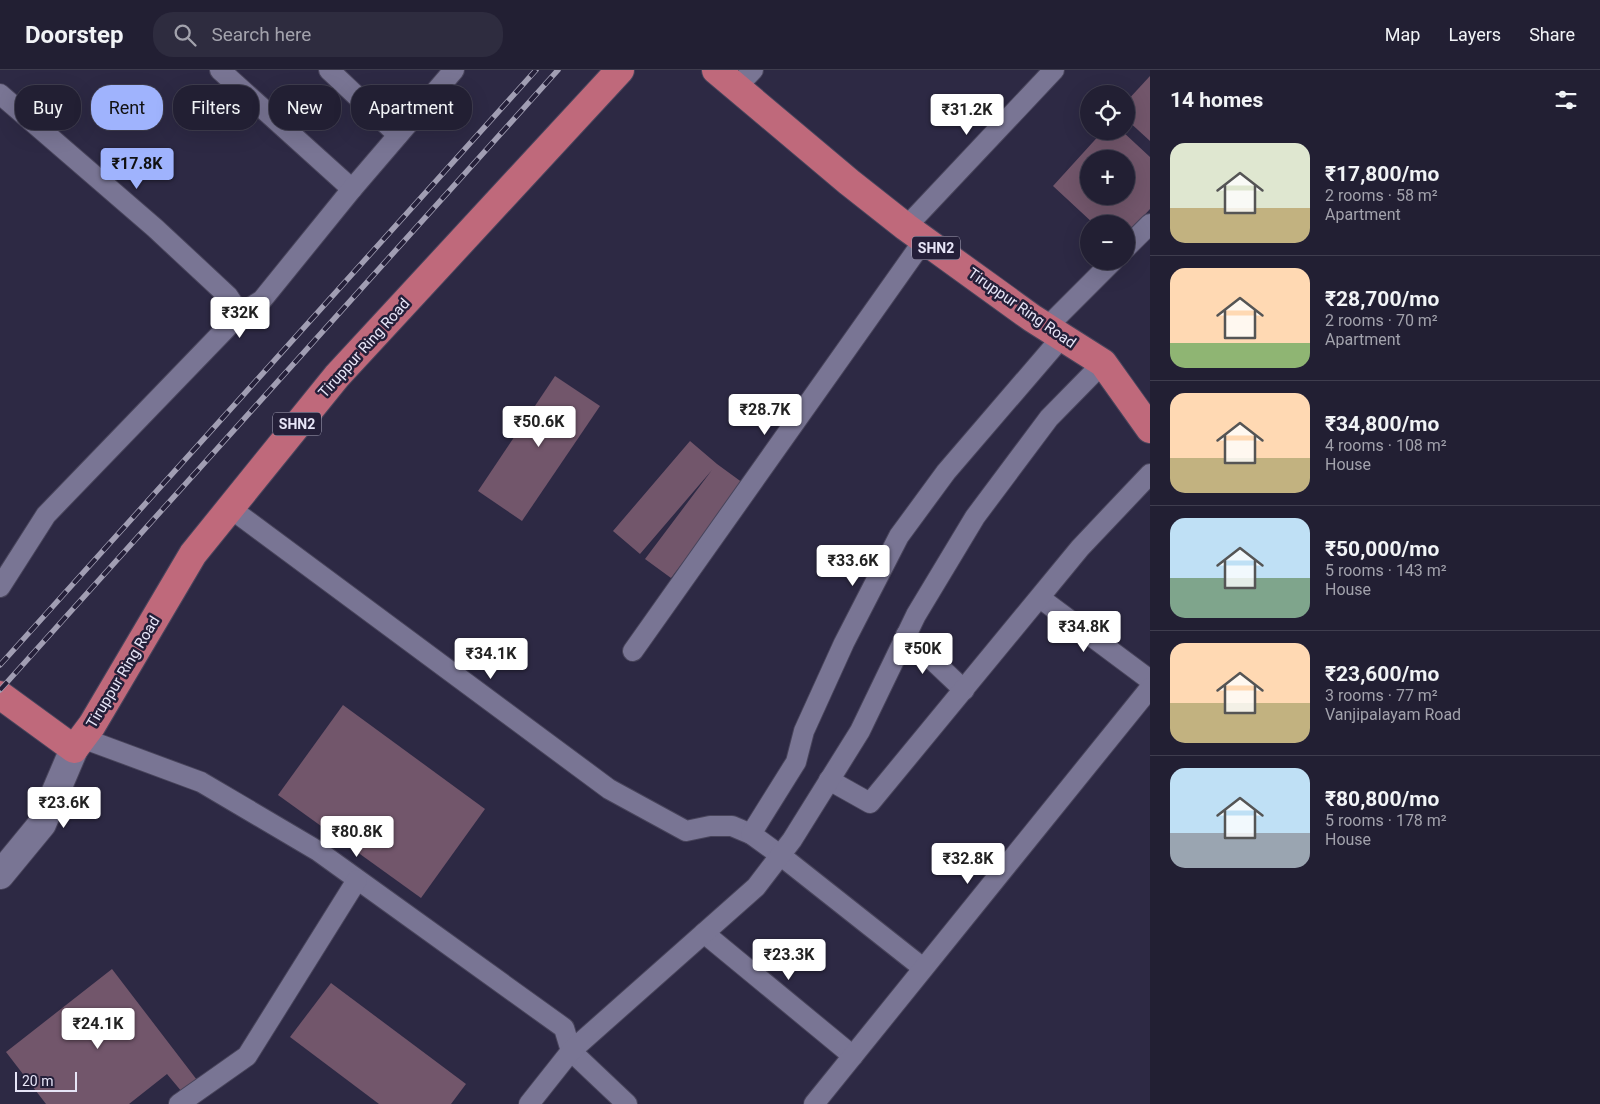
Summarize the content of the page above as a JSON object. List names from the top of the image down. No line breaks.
{"streets":{"main road":["SHN2","Tiruppur Ring Road"]},"scale_bar":"20 m","page":{"header":"Doorstep","search":"Search here","nav":["Map","Layers","Share"],"heading":"14 homes","map_buttons":["+","−"],"chip":["Buy","Rent","Filters","New","Apartment"],"price":["₹31.2K","₹17.8K","₹32K","₹28.7K","₹50.6K","₹33.6K","₹34.8K","₹50K","₹34.1K","₹23.6K","₹80.8K","₹32.8K","₹23.3K","₹24.1K"],"list":[{"name":"₹17,800/mo","note":"2 rooms · 58 m² · Apartment"},{"name":"₹28,700/mo","note":"2 rooms · 70 m² · Apartment"},{"name":"₹34,800/mo","note":"4 rooms · 108 m² · House"},{"name":"₹50,000/mo","note":"5 rooms · 143 m² · House"},{"name":"₹23,600/mo","note":"3 rooms · 77 m² · Vanjipalayam Road"},{"name":"₹80,800/mo","note":"5 rooms · 178 m² · House"}],"scale":"20 m"}}
